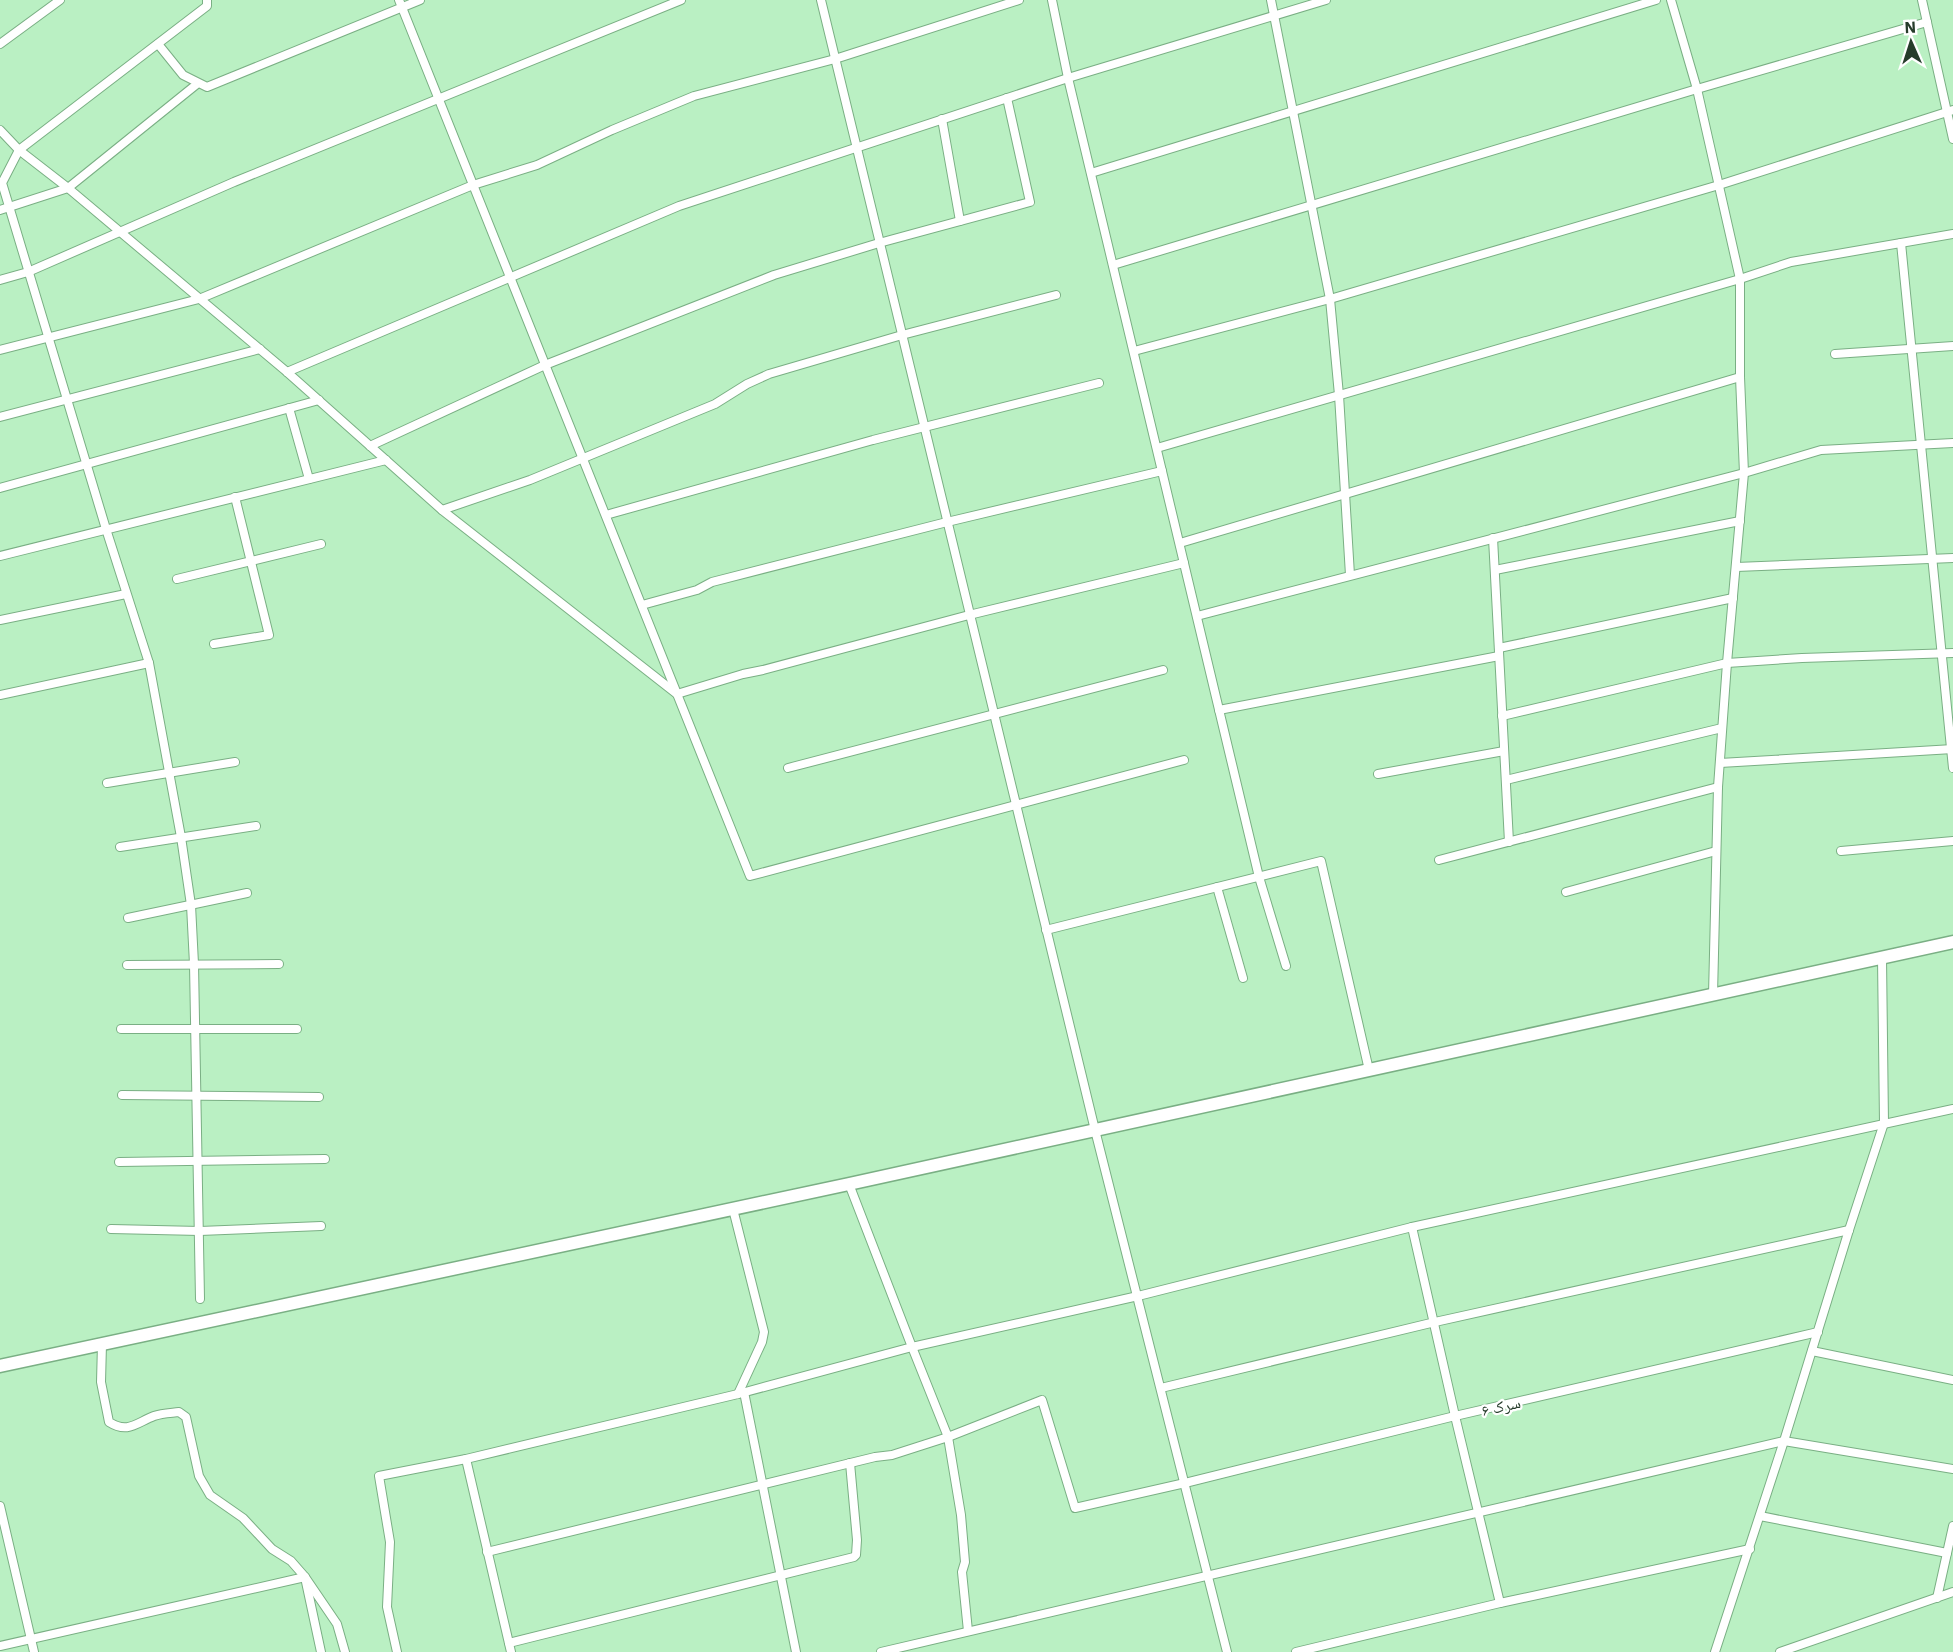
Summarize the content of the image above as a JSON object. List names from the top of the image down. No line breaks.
{"streets":{"street":["سرک ۶"]},"north":"top"}
